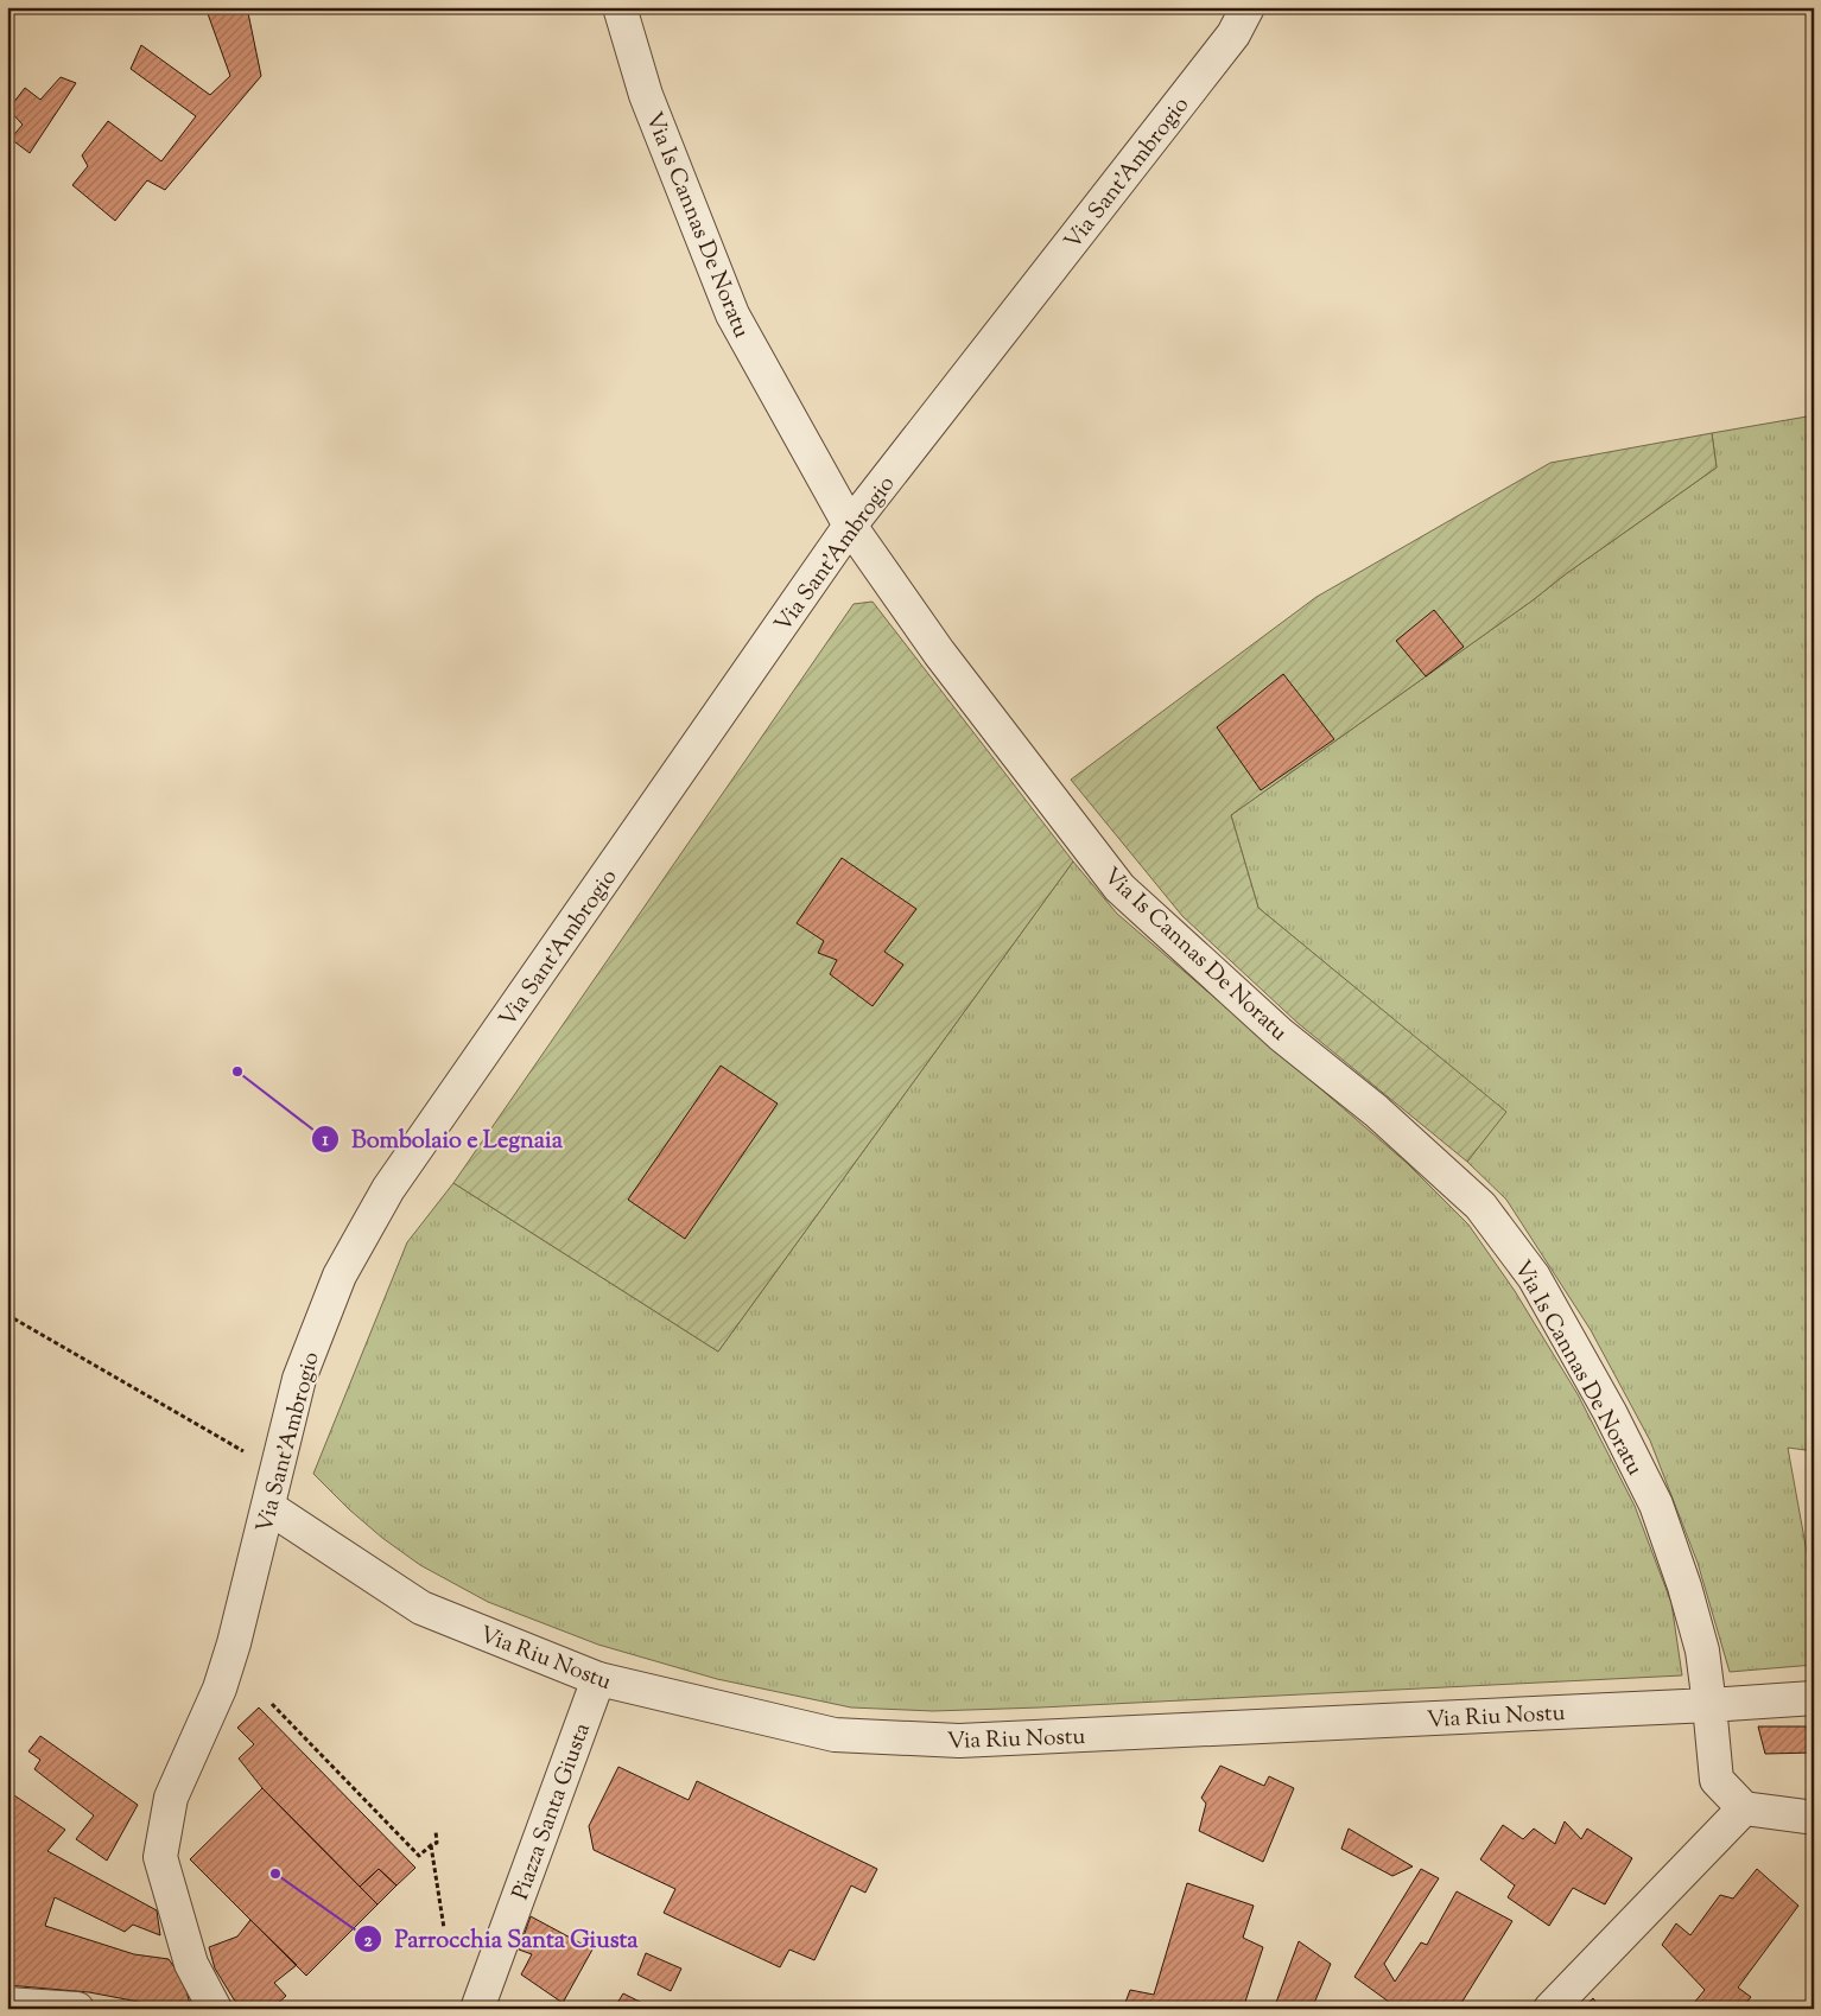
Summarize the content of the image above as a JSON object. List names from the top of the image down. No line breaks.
{"streets":{"street":["Via Sant'Ambrogio","Via Is Cannas De Noratu","Via Riu Nostu","Piazza Santa Giusta"]},"crossings":[["Via Sant'Ambrogio","Via Is Cannas De Noratu"],["Via Sant'Ambrogio","Via Riu Nostu"],["Via Is Cannas De Noratu","Via Riu Nostu"],["Via Riu Nostu","Piazza Santa Giusta"]],"places":["Bombolaio e Legnaia","Parrocchia Santa Giusta"]}
